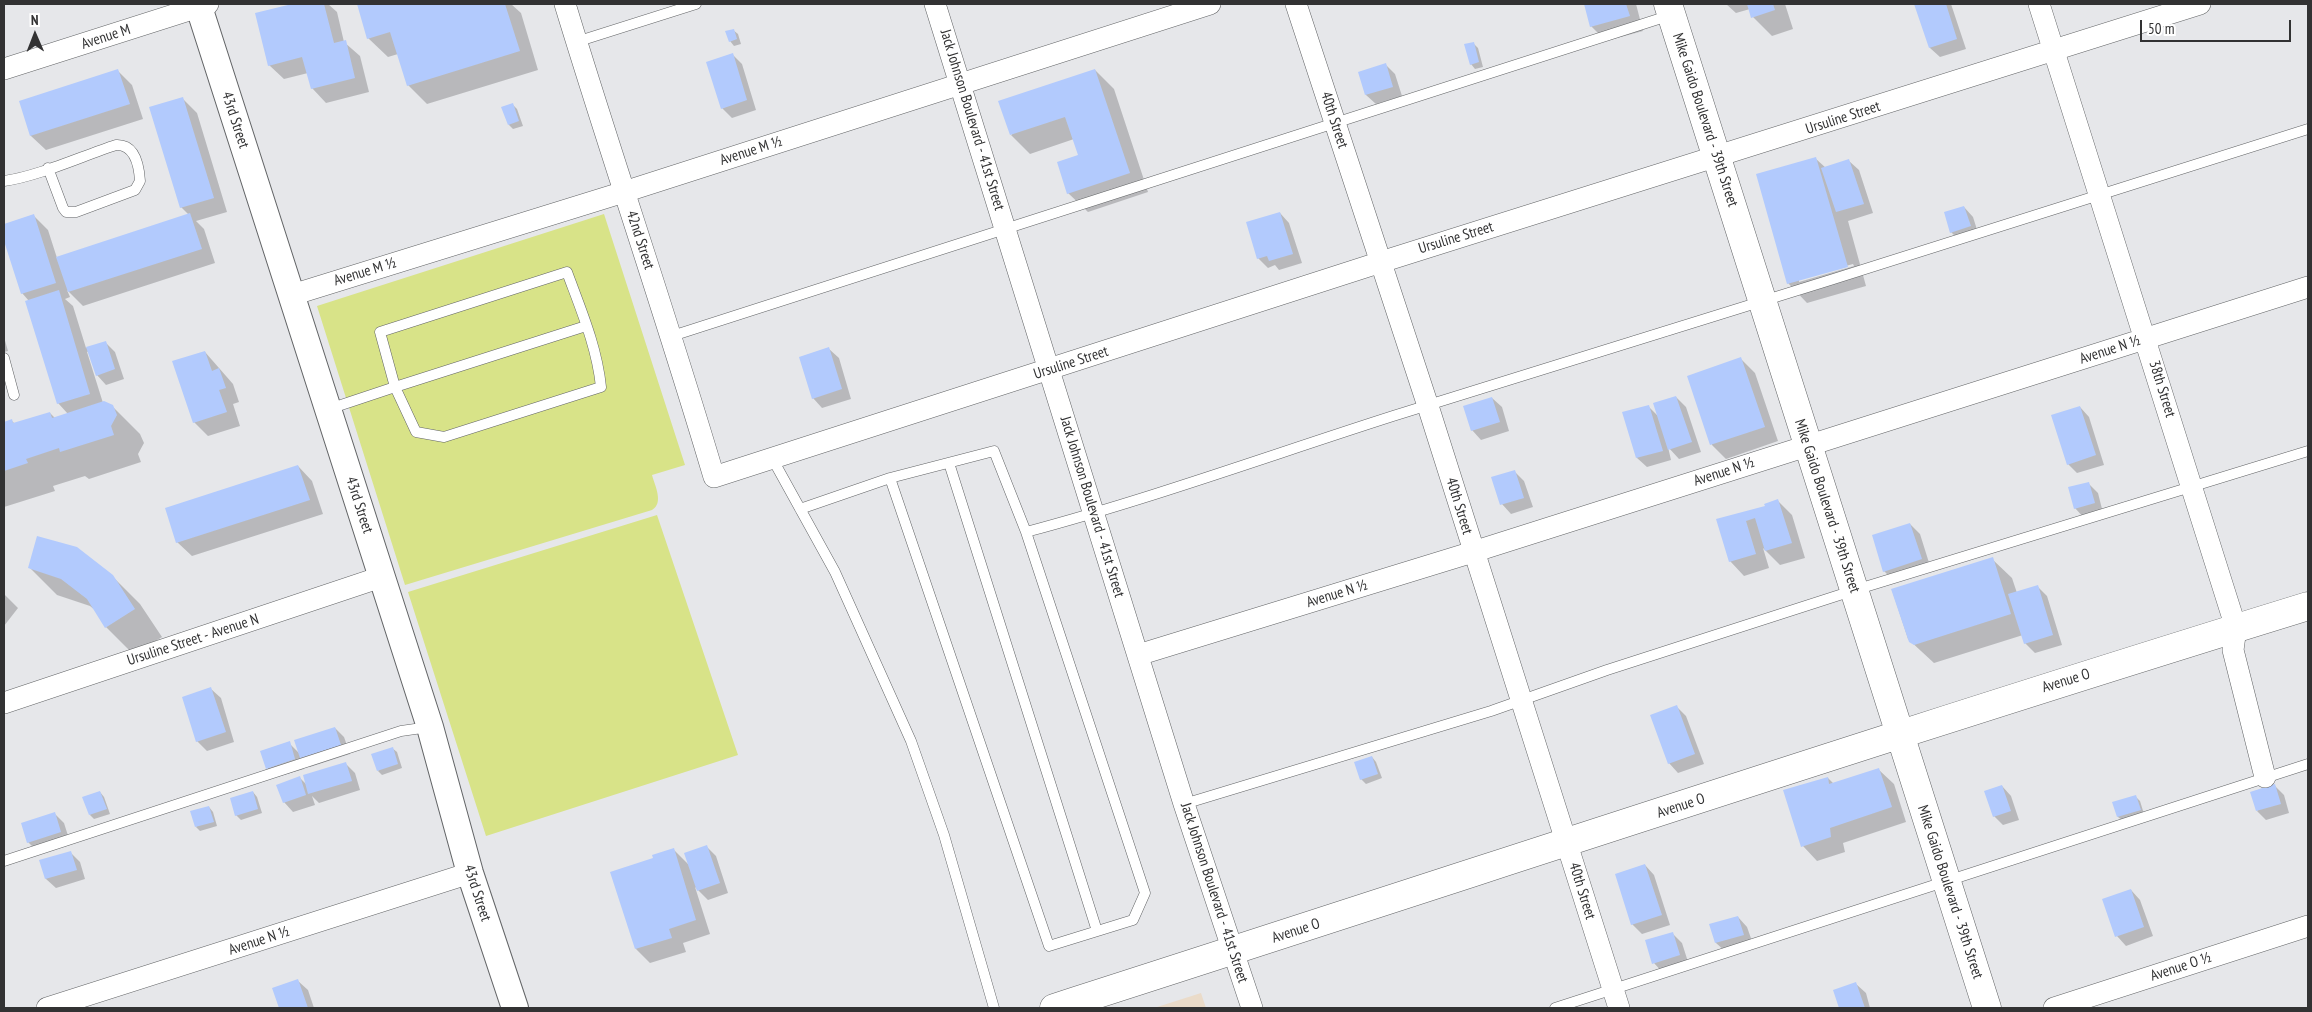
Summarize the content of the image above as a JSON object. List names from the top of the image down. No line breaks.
{"streets":{"main road":["Mike Gaido Boulevard - 39th Street","Avenue O"],"street":["Avenue M","Ursuline Street","43rd Street","Jack Johnson Boulevard - 41st Street","40th Street","Avenue M ½","42nd Street","Avenue N ½","38th Street","Ursuline Street - Avenue N","Avenue O ½"]},"crossings":[["Avenue M","43rd Street"],["Ursuline Street","Jack Johnson Boulevard - 41st Street"],["Ursuline Street","40th Street"],["Ursuline Street","Mike Gaido Boulevard - 39th Street"],["Ursuline Street","42nd Street"],["Ursuline Street","38th Street"],["43rd Street","Avenue M ½"],["43rd Street","Avenue N ½"],["43rd Street","Ursuline Street - Avenue N"],["Jack Johnson Boulevard - 41st Street","Avenue M ½"],["Jack Johnson Boulevard - 41st Street","Avenue N ½"],["Jack Johnson Boulevard - 41st Street","Avenue O"],["40th Street","Avenue N ½"],["40th Street","Avenue O"],["Mike Gaido Boulevard - 39th Street","Avenue N ½"],["Mike Gaido Boulevard - 39th Street","Avenue O"],["Avenue M ½","42nd Street"],["Avenue N ½","38th Street"],["38th Street","Avenue O"]],"scale_bar":"50 m","north":"top"}
